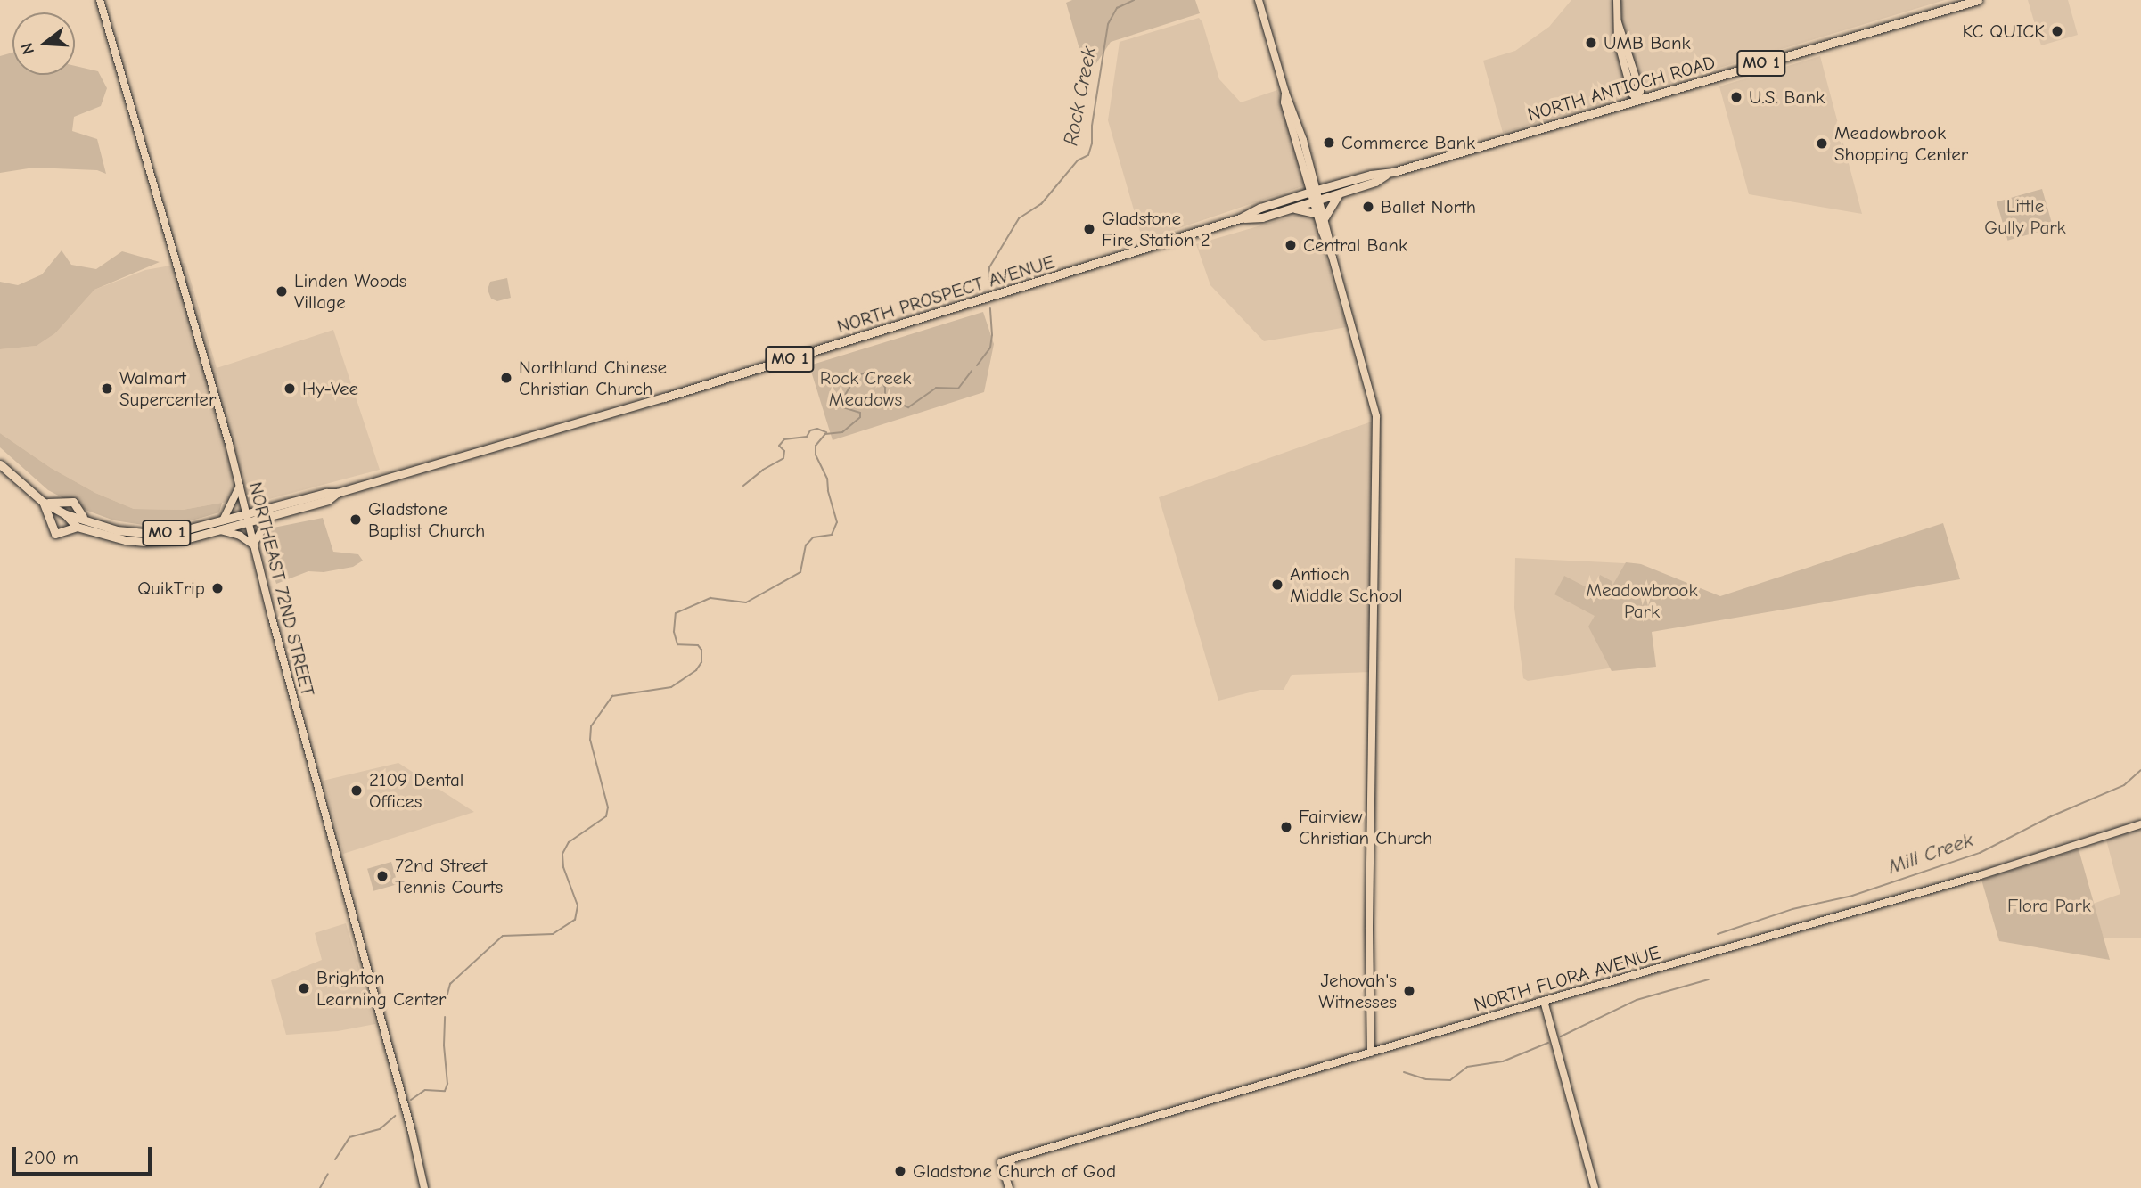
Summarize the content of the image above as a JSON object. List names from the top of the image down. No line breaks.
{"streets":{"main road":["MO 1","NORTH ANTIOCH ROAD","NORTH PROSPECT AVENUE"],"street":["NORTHEAST 72ND STREET","NORTH FLORA AVENUE"]},"crossings":[["MO 1","NORTH ANTIOCH ROAD"],["MO 1","NORTH PROSPECT AVENUE"],["MO 1","NORTHEAST 72ND STREET"],["NORTH PROSPECT AVENUE","NORTHEAST 72ND STREET"]],"water":["Rock Creek","Mill Creek"],"parks":["Little Gully Park","Rock Creek Meadows","Meadowbrook Park","Flora Park"],"places":["KC QUICK","UMB Bank","U.S. Bank","Commerce Bank","Meadowbrook Shopping Center","Ballet North","Gladstone Fire Station 2","Central Bank","Linden Woods Village","Northland Chinese Christian Church","Walmart Supercenter","Hy-Vee","Gladstone Baptist Church","Antioch Middle School","QuikTrip","2109 Dental Offices","Fairview Christian Church","72nd Street Tennis Courts","Brighton Learning Center","Jehovah's Witnesses","Gladstone Church of God"],"scale_bar":"200 m","north":"left"}
